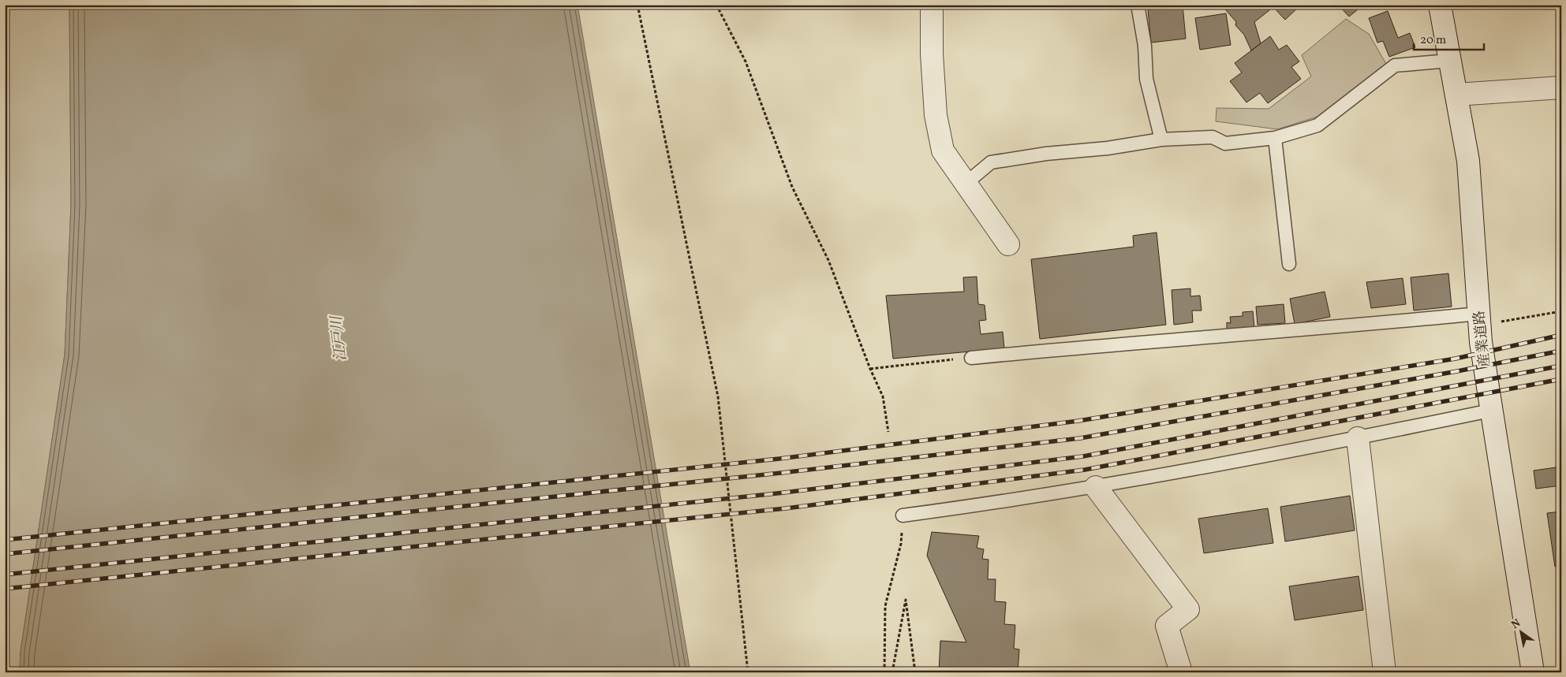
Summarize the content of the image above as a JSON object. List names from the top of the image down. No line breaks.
{"streets":{"street":["産業道路"]},"water":["江戸川"],"scale_bar":"20 m","north":"top left"}
